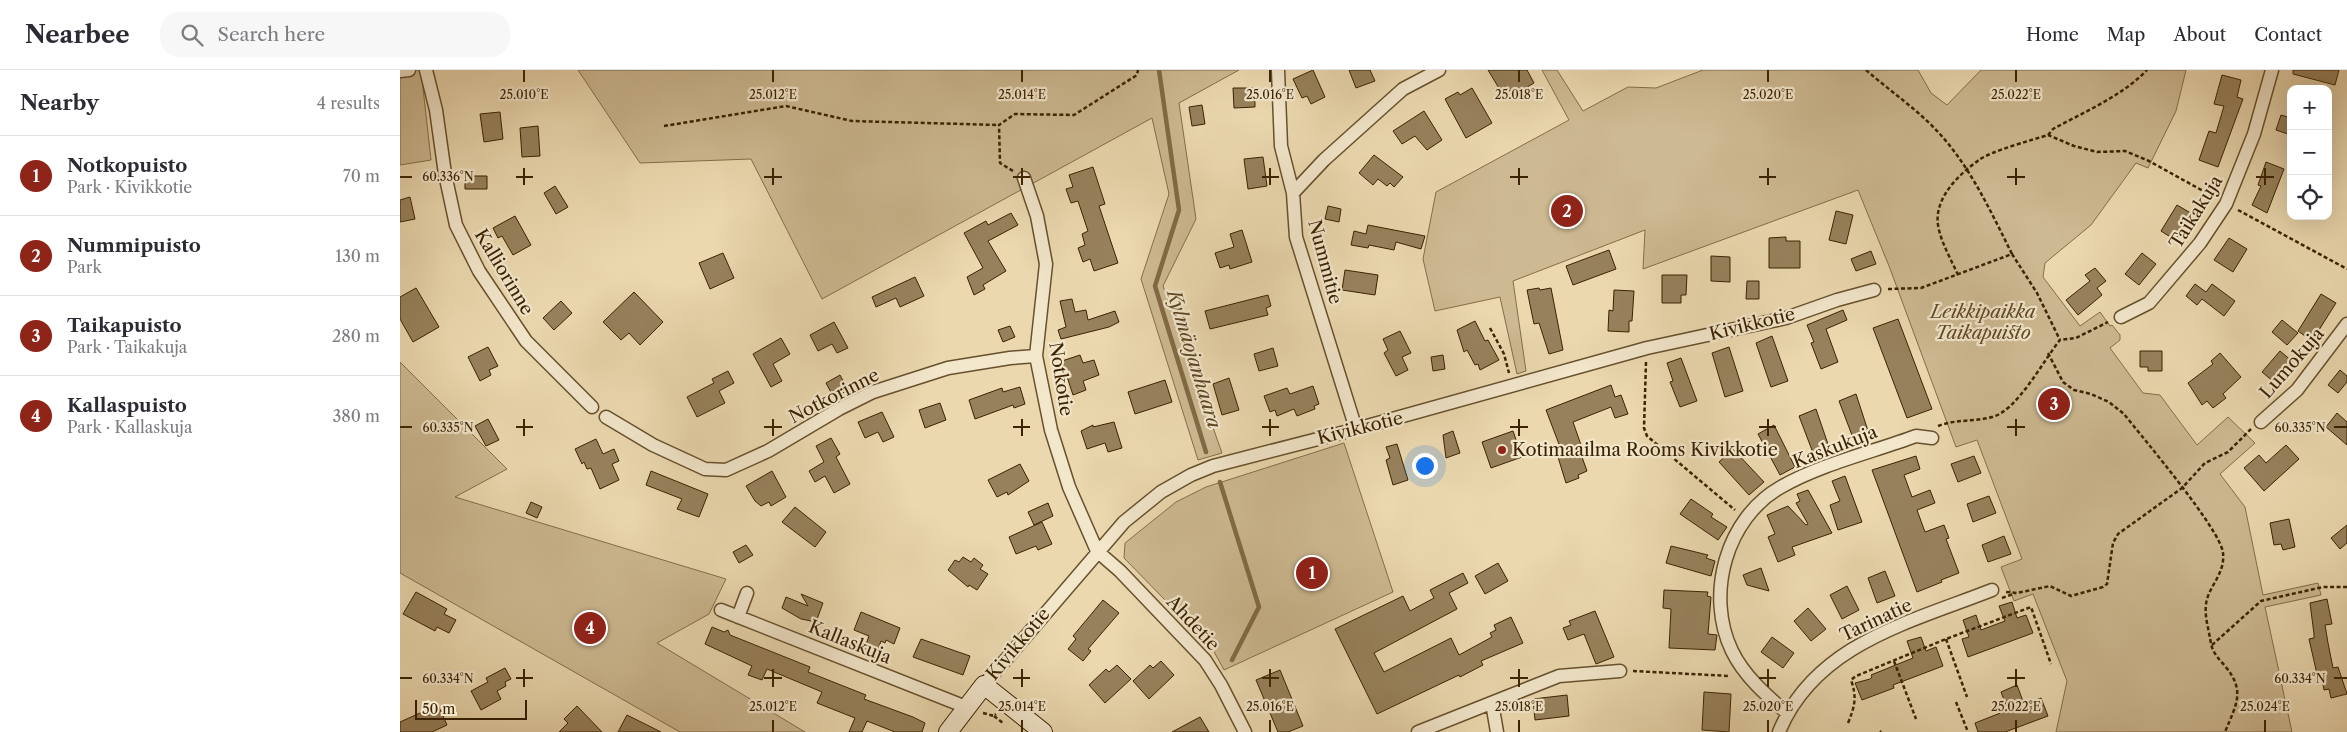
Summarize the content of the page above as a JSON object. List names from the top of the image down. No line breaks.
{"streets":{"street":["Taikakuja","Nummitie","Kalliorinne","Kivikkotie","Lumokuja","Notkotie","Notkorinne","Kaskukuja","Tarinatie","Ahdetie","Kallaskuja"]},"crossings":[["Nummitie","Kivikkotie"],["Kivikkotie","Notkotie"],["Kivikkotie","Ahdetie"],["Kivikkotie","Kallaskuja"],["Notkotie","Notkorinne"],["Notkotie","Ahdetie"],["Kaskukuja","Tarinatie"]],"water":["Kylmäojanhaara"],"parks":["Leikkipaikka Taikapuisto"],"places":["Kotimaailma Rooms Kivikkotie"],"scale_bar":"50 m","page":{"header":"Nearbee","search":"Search here","nav":["Home","Map","About","Contact"],"heading":["Nearby","4 results"],"map_buttons":["+","−"],"list":[{"mark":"1","name":"Notkopuisto","note":"Park · Kivikkotie","value":"70 m"},{"mark":"2","name":"Nummipuisto","note":"Park","value":"130 m"},{"mark":"3","name":"Taikapuisto","note":"Park · Taikakuja","value":"280 m"},{"mark":"4","name":"Kallaspuisto","note":"Park · Kallaskuja","value":"380 m"}],"pins":["2","3","1","4"],"scale":"50 m"},"coordinates":["25.010°E","25.012°E","25.014°E","25.016°E","25.018°E","25.020°E","25.022°E","60.336°N","60.335°N","60.334°N","25.024°E"]}
